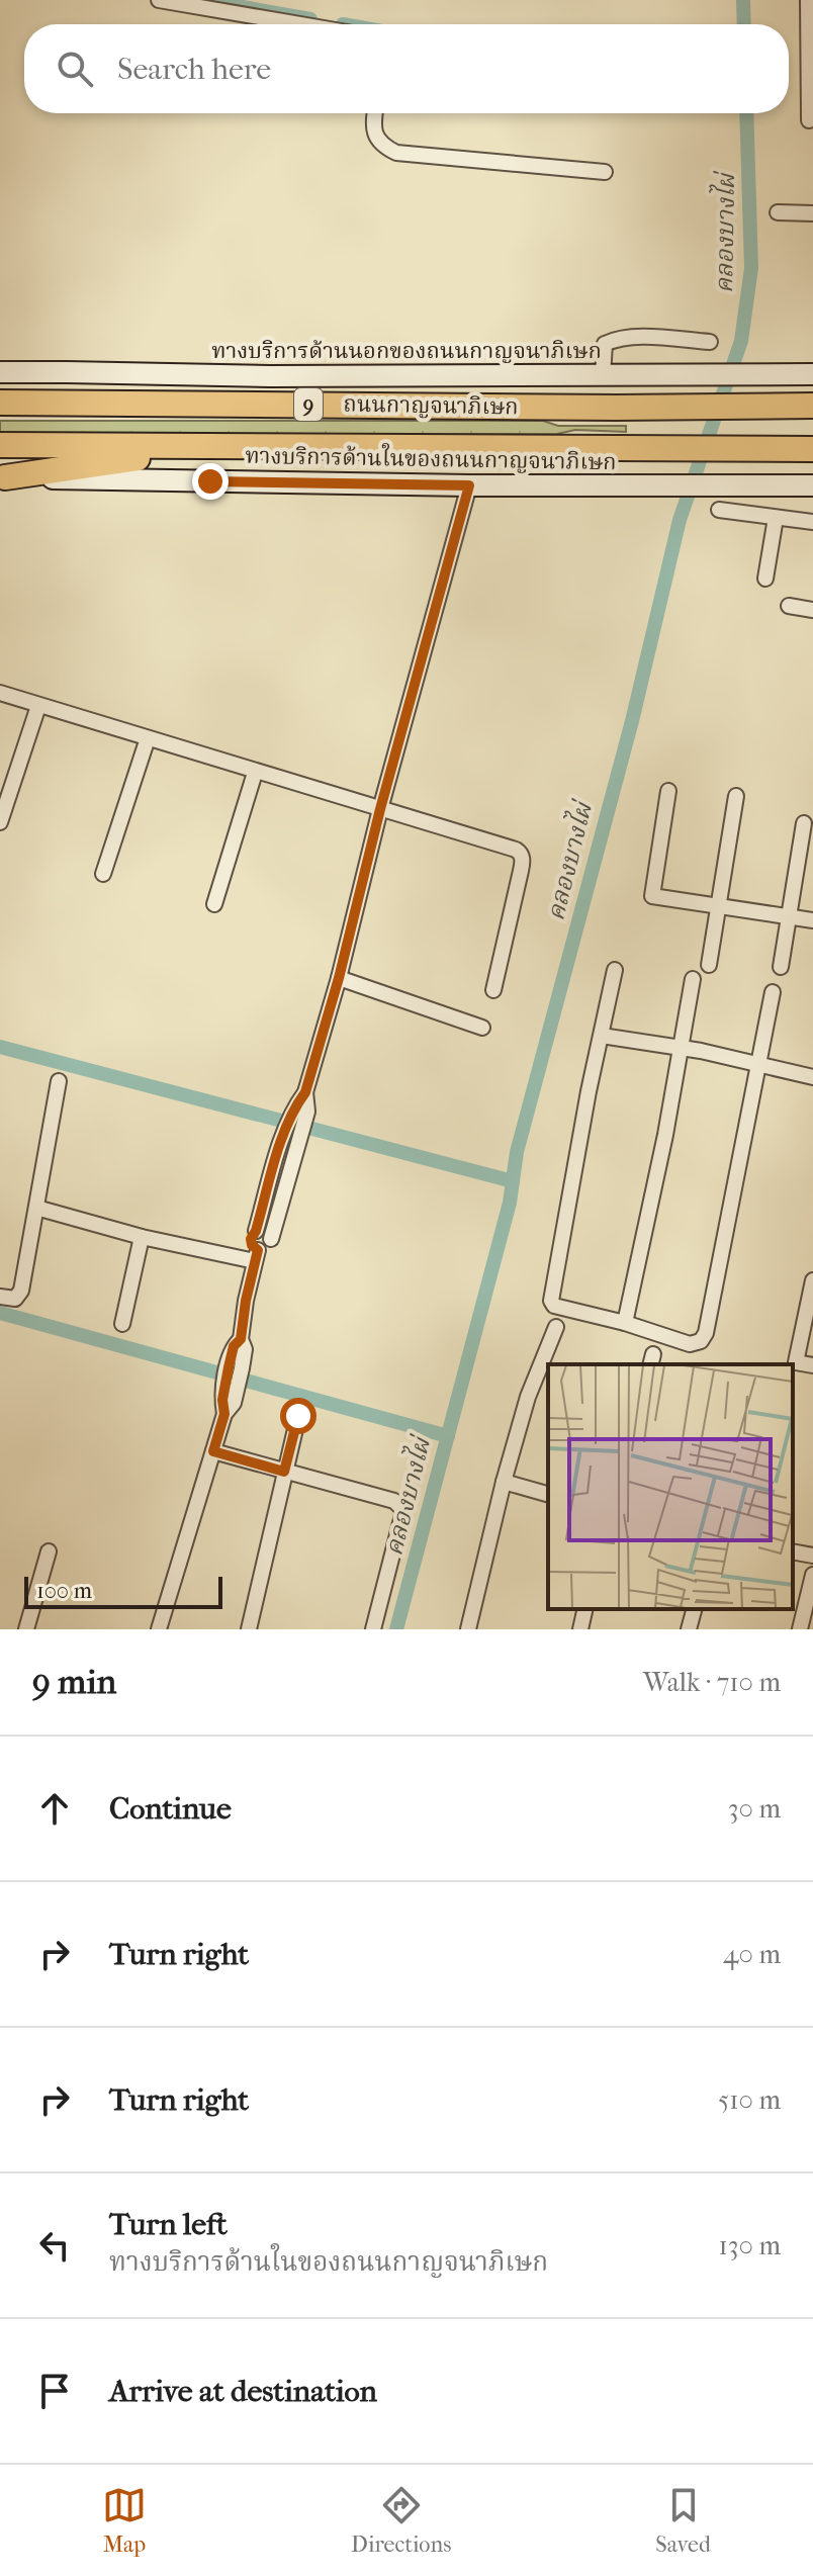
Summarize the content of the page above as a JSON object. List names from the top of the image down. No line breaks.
{"streets":{"highway":["9","ถนนกาญจนาภิเษก"],"main road":["ทางบริการด้านนอกของถนนกาญจนาภิเษก","ทางบริการด้านในของถนนกาญจนาภิเษก"]},"water":["คลองบางไผ่"],"scale_bar":"100 m","page":{"search":"Search here","scale":"100 m","heading":["9 min","Walk · 710 m"],"list":[["Continue","30 m"],["Turn right","40 m"],["Turn right","510 m"],["Turn left","ทางบริการด้านในของถนนกาญจนาภิเษก","130 m"],"Arrive at destination"],"nav":["Map","Directions","Saved"]}}
